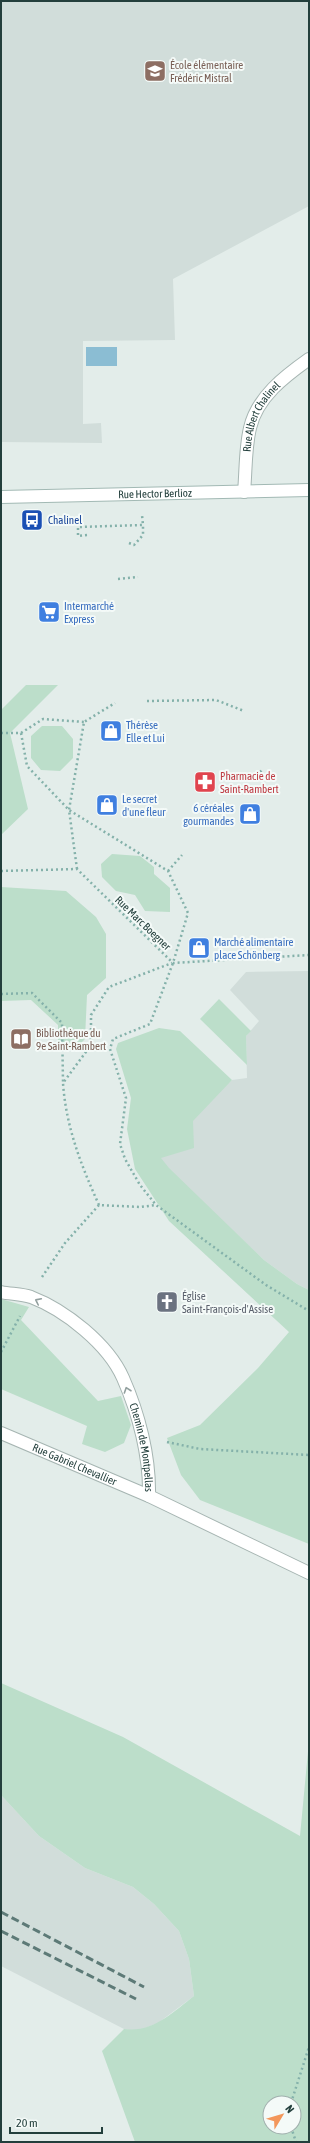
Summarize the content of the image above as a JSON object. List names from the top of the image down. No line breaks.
{"streets":{"street":["Rue Albert Chalinel","Rue Hector Berlioz","Chemin de Montpellas","Rue Gabriel Chevallier"],"path":["Rue Marc Boegner"]},"crossings":[["Rue Albert Chalinel","Rue Hector Berlioz"],["Chemin de Montpellas","Rue Gabriel Chevallier"]],"one_way":["Chemin de Montpellas"],"places":{"school or university":["École élémentaire Frédéric Mistral"],"bus stop":["Chalinel"],"supermarket":["Intermarché Express"],"shop":["Thérèse Elle et Lui","Le secret d'une fleur","6 céréales gourmandes","Marché alimentaire place Schönberg"],"pharmacy":["Pharmacie de Saint-Rambert"],"library":["Bibliothèque du 9e Saint-Rambert"],"church":["Église Saint-François-d'Assise"]},"scale_bar":"20 m","north":"top right"}
